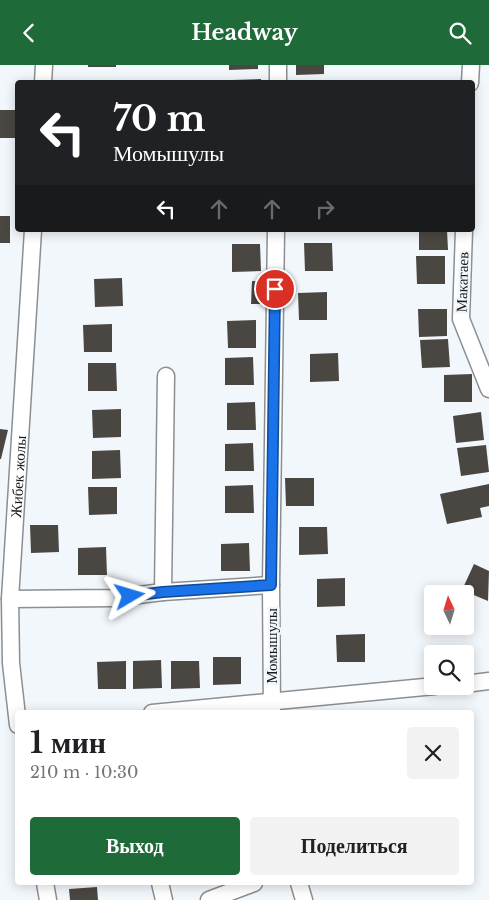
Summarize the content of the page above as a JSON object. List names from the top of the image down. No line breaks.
{"streets":{"street":["Макатаев","Жибек жолы","Момышулы"]},"north":"top","page":{"header":"Headway","turn":["70 m","Момышулы"],"heading":["1 мин","210 m · 10:30"],"buttons":["Выход","Поделиться"]}}
